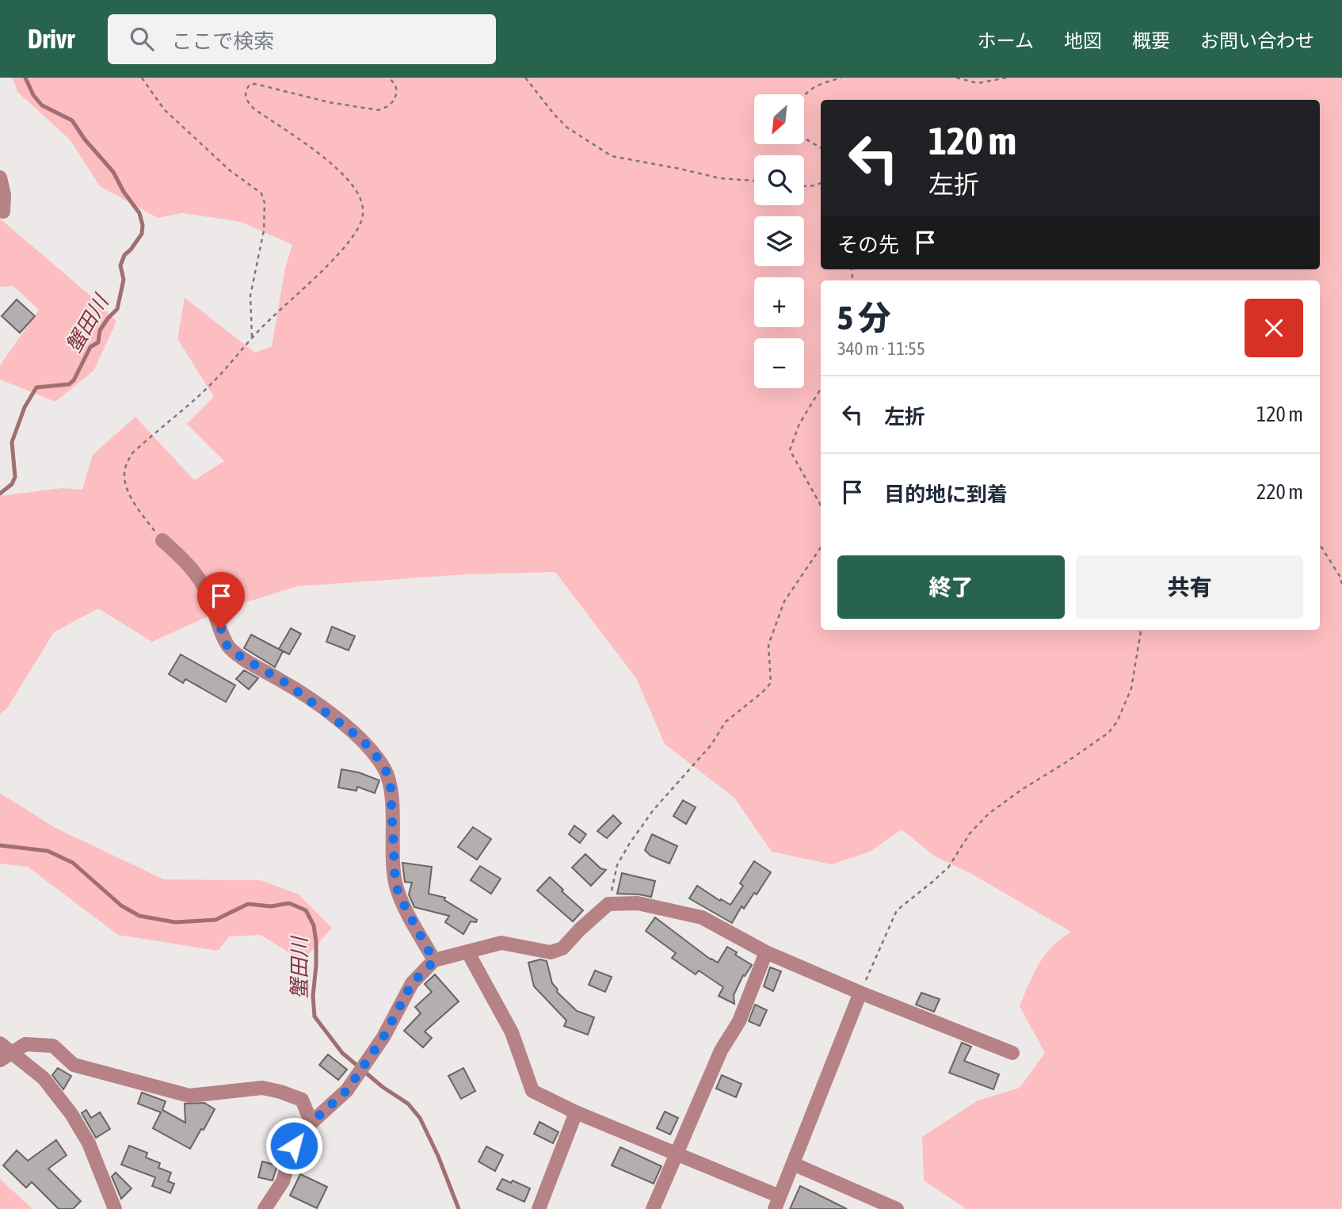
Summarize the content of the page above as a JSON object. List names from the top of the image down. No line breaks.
{"water":["蟹田川"],"north":"bottom left","page":{"header":"Drivr","search":"ここで検索","nav":["ホーム","地図","概要","お問い合わせ"],"map_buttons":["+","−"],"turn":["120 m","左折"],"then":"その先","heading":["5 分","340 m · 11:55"],"list":[{"name":"左折","value":"120 m"},{"name":"目的地に到着","value":"220 m"}],"buttons":["終了","共有"]}}
